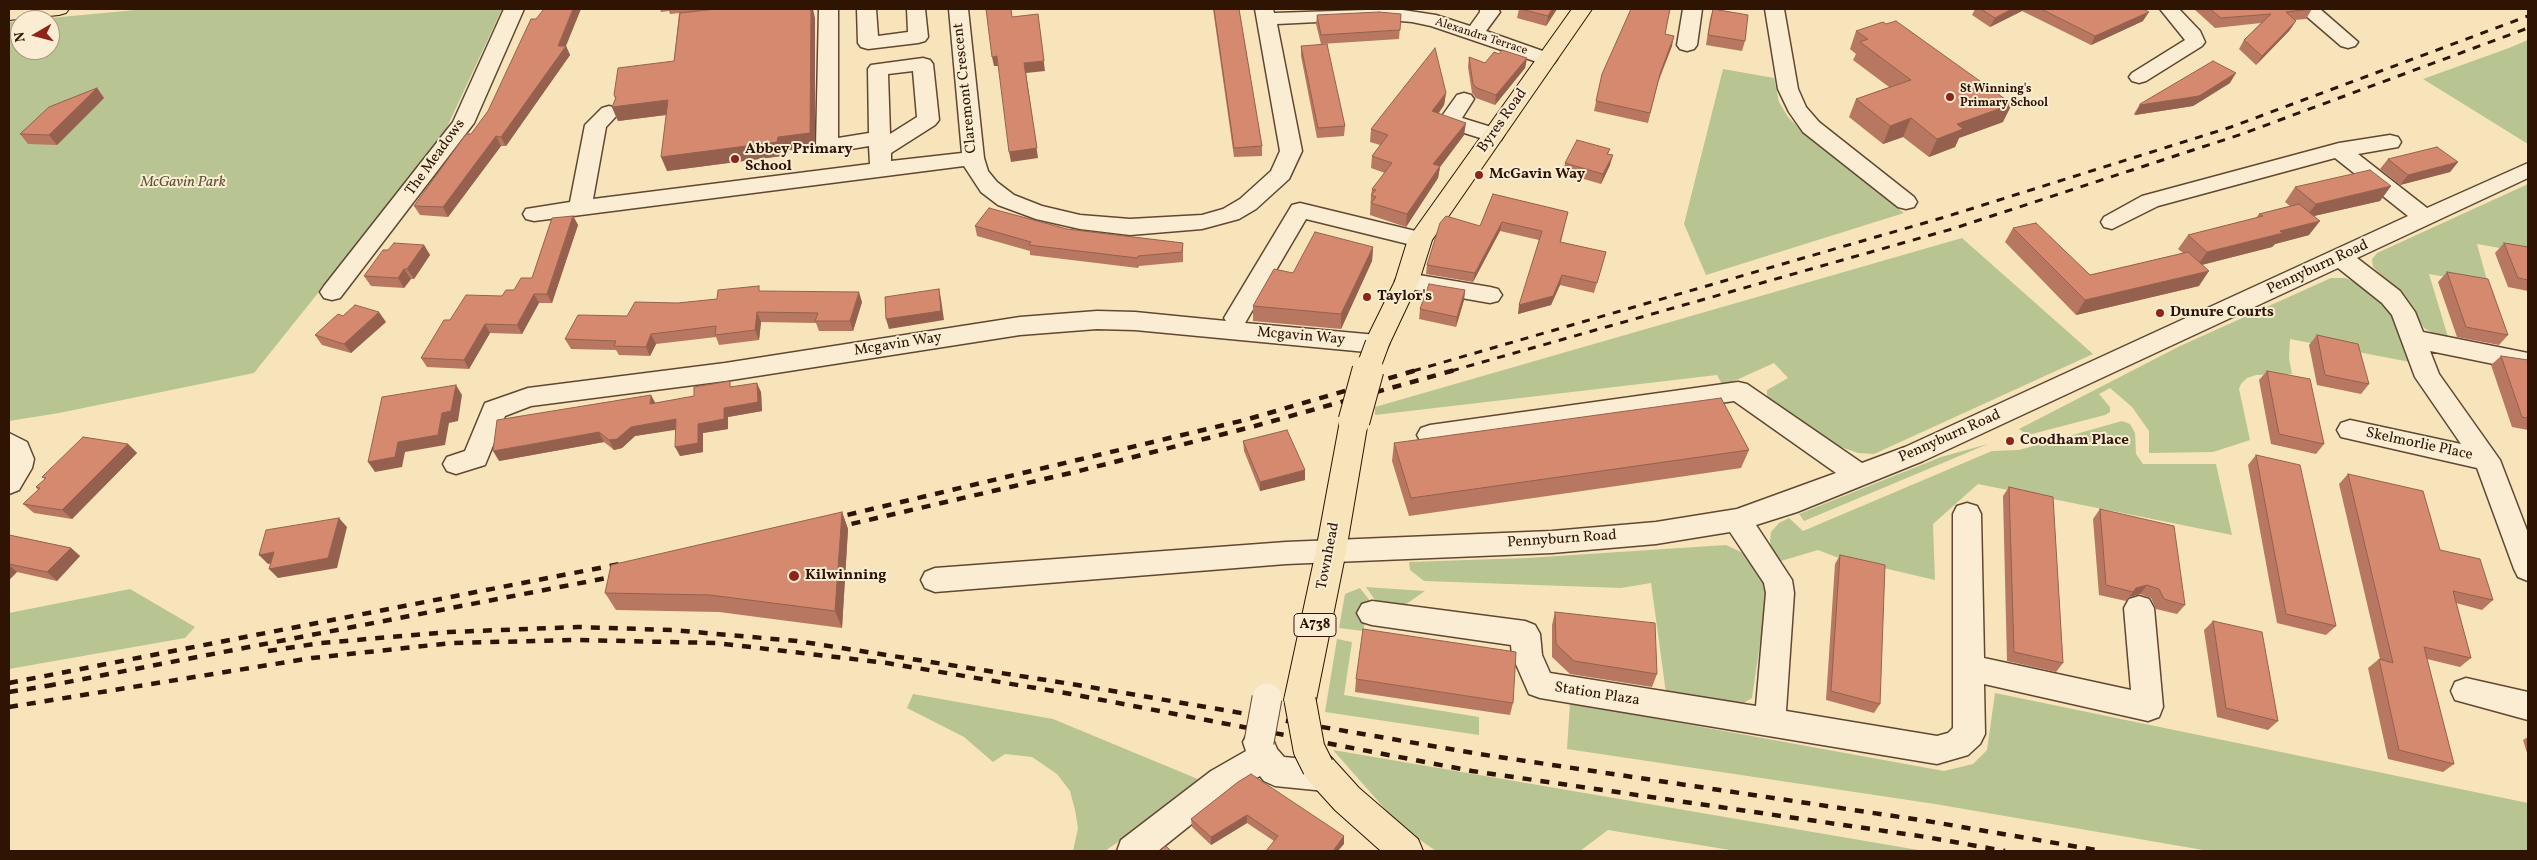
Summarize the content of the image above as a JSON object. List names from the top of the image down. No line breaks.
{"streets":{"highway":["Byres Road","Townhead","A738"],"street":["Alexandra Terrace","Claremont Crescent","The Meadows","Pennyburn Road","Mcgavin Way","Skelmorlie Place","Station Plaza"]},"crossings":[["Alexandra Terrace","Claremont Crescent"],["Alexandra Terrace","Byres Road"],["Byres Road","Mcgavin Way"],["Byres Road","Townhead"],["Pennyburn Road","Skelmorlie Place"],["Pennyburn Road","Townhead"],["Mcgavin Way","Townhead"],["Townhead","A738"]],"parks":["McGavin Park"],"places":["St Winning's Primary School","Abbey Primary School","McGavin Way","Taylor's","Dunure Courts","Coodham Place","Kilwinning"],"north":"left"}
